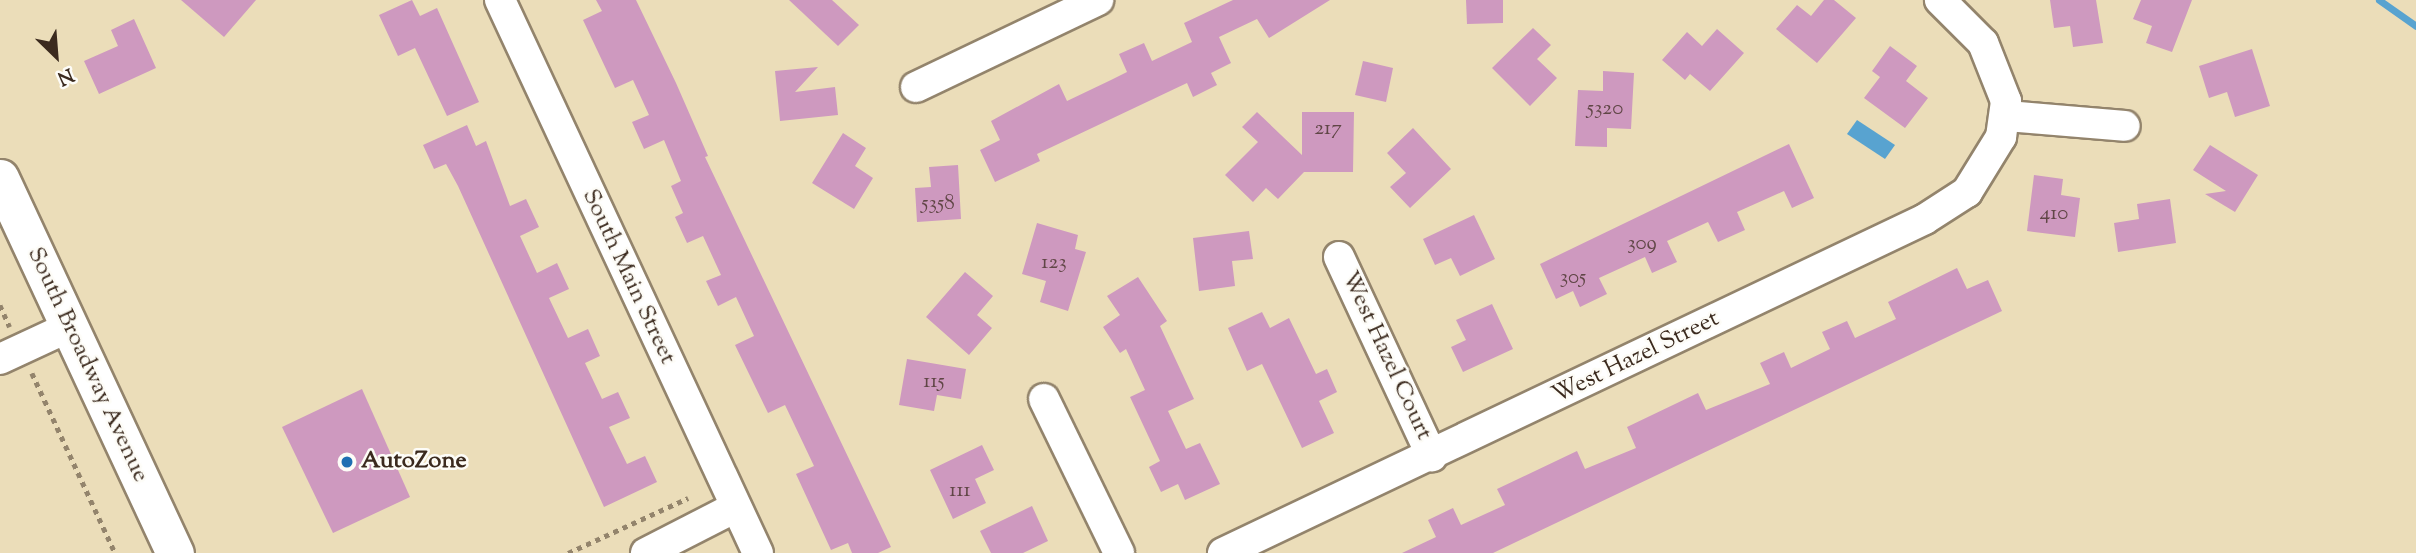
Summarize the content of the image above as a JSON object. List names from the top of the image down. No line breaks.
{"streets":{"main road":["South Broadway Avenue"],"street":["South Main Street","West Hazel Court","West Hazel Street"]},"crossings":[["West Hazel Court","West Hazel Street"]],"places":["AutoZone"],"house_numbers":["5320","217","5358","410","309","123","305","115","111"],"north":"bottom right"}
